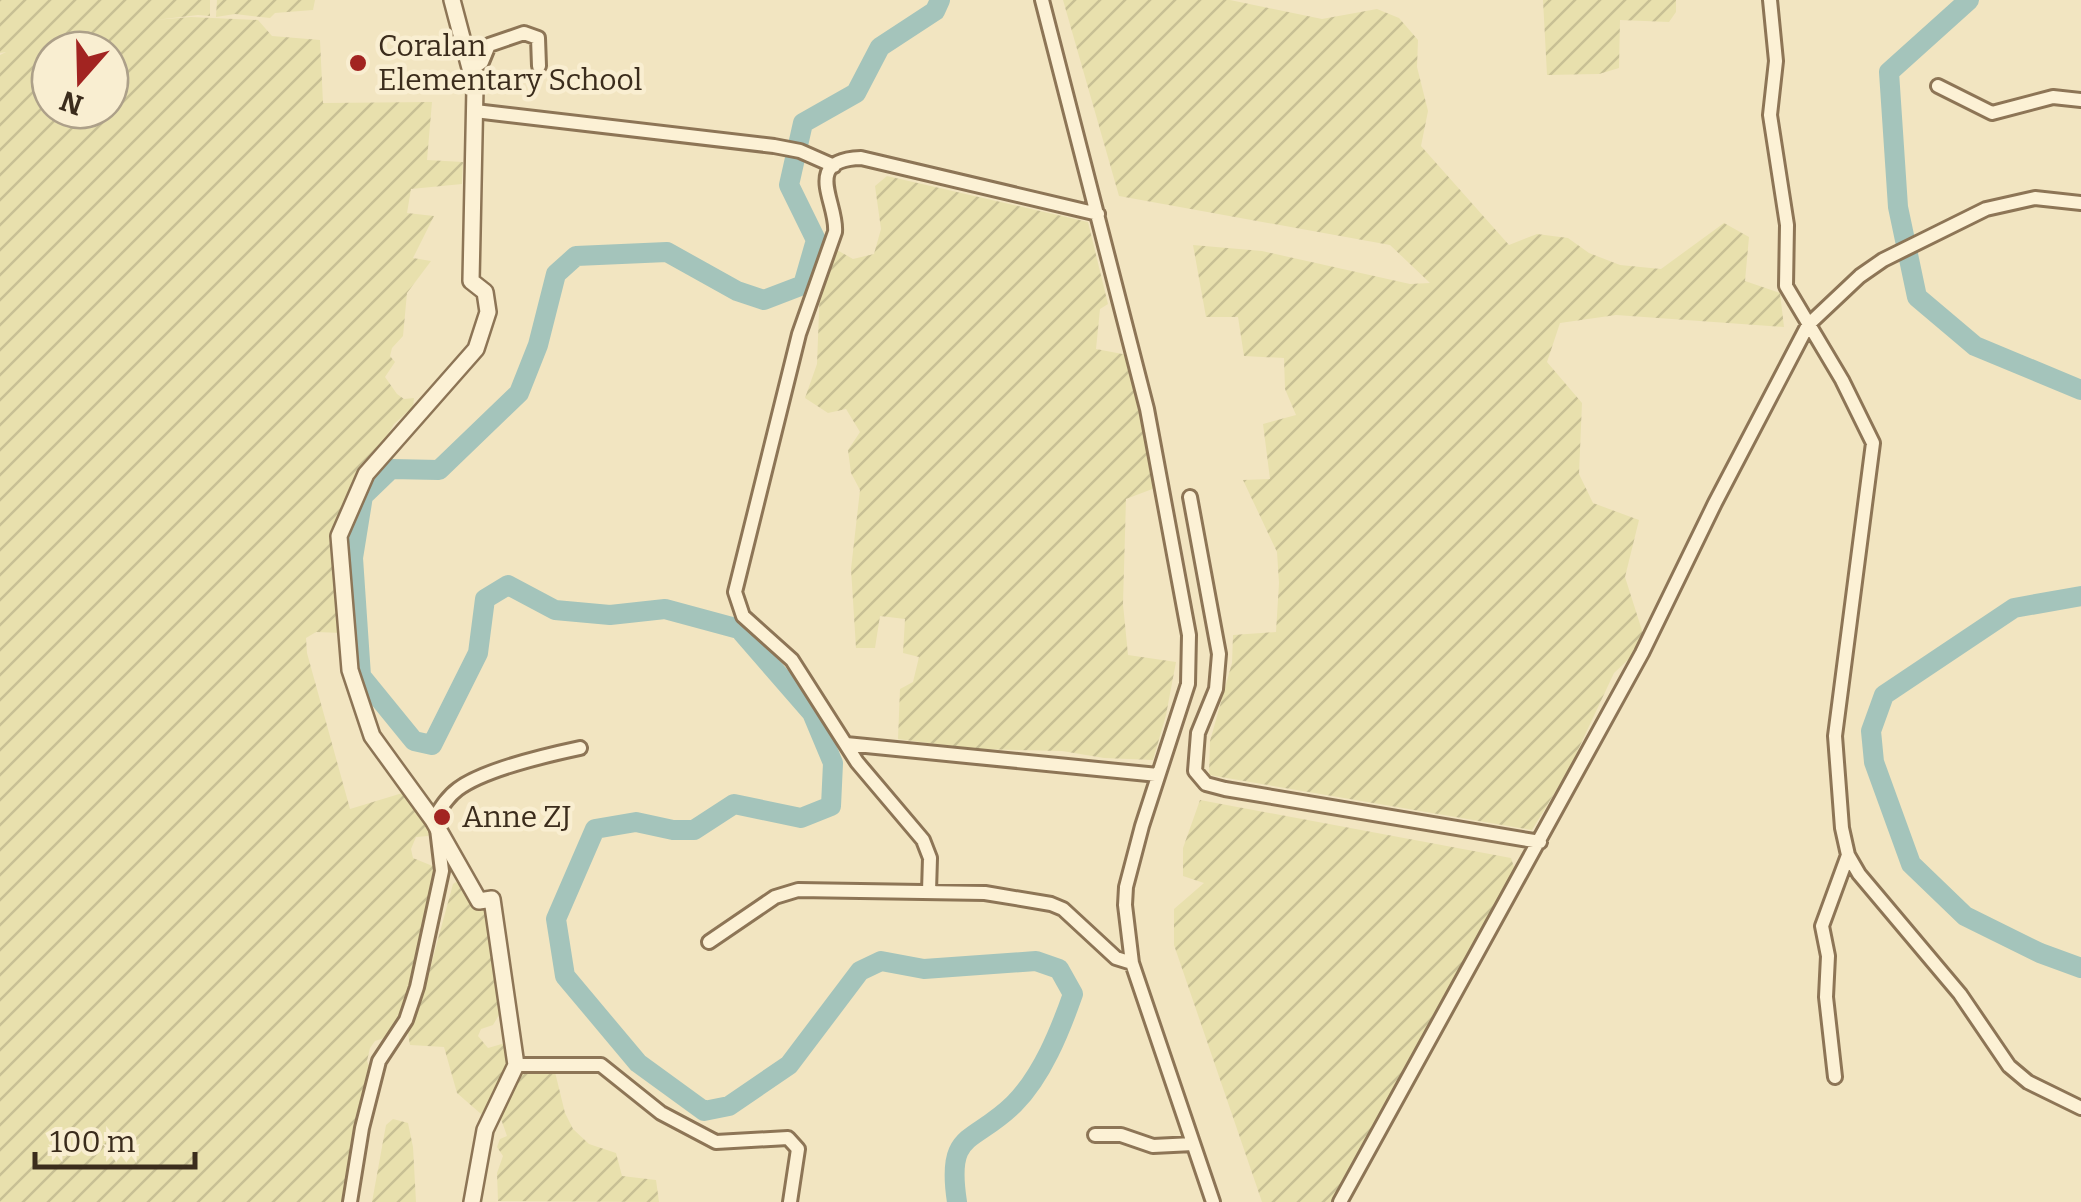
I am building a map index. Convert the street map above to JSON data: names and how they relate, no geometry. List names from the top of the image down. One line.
{"places":["Coralan Elementary School","Anne ZJ"],"scale_bar":"100 m","north":"bottom"}
